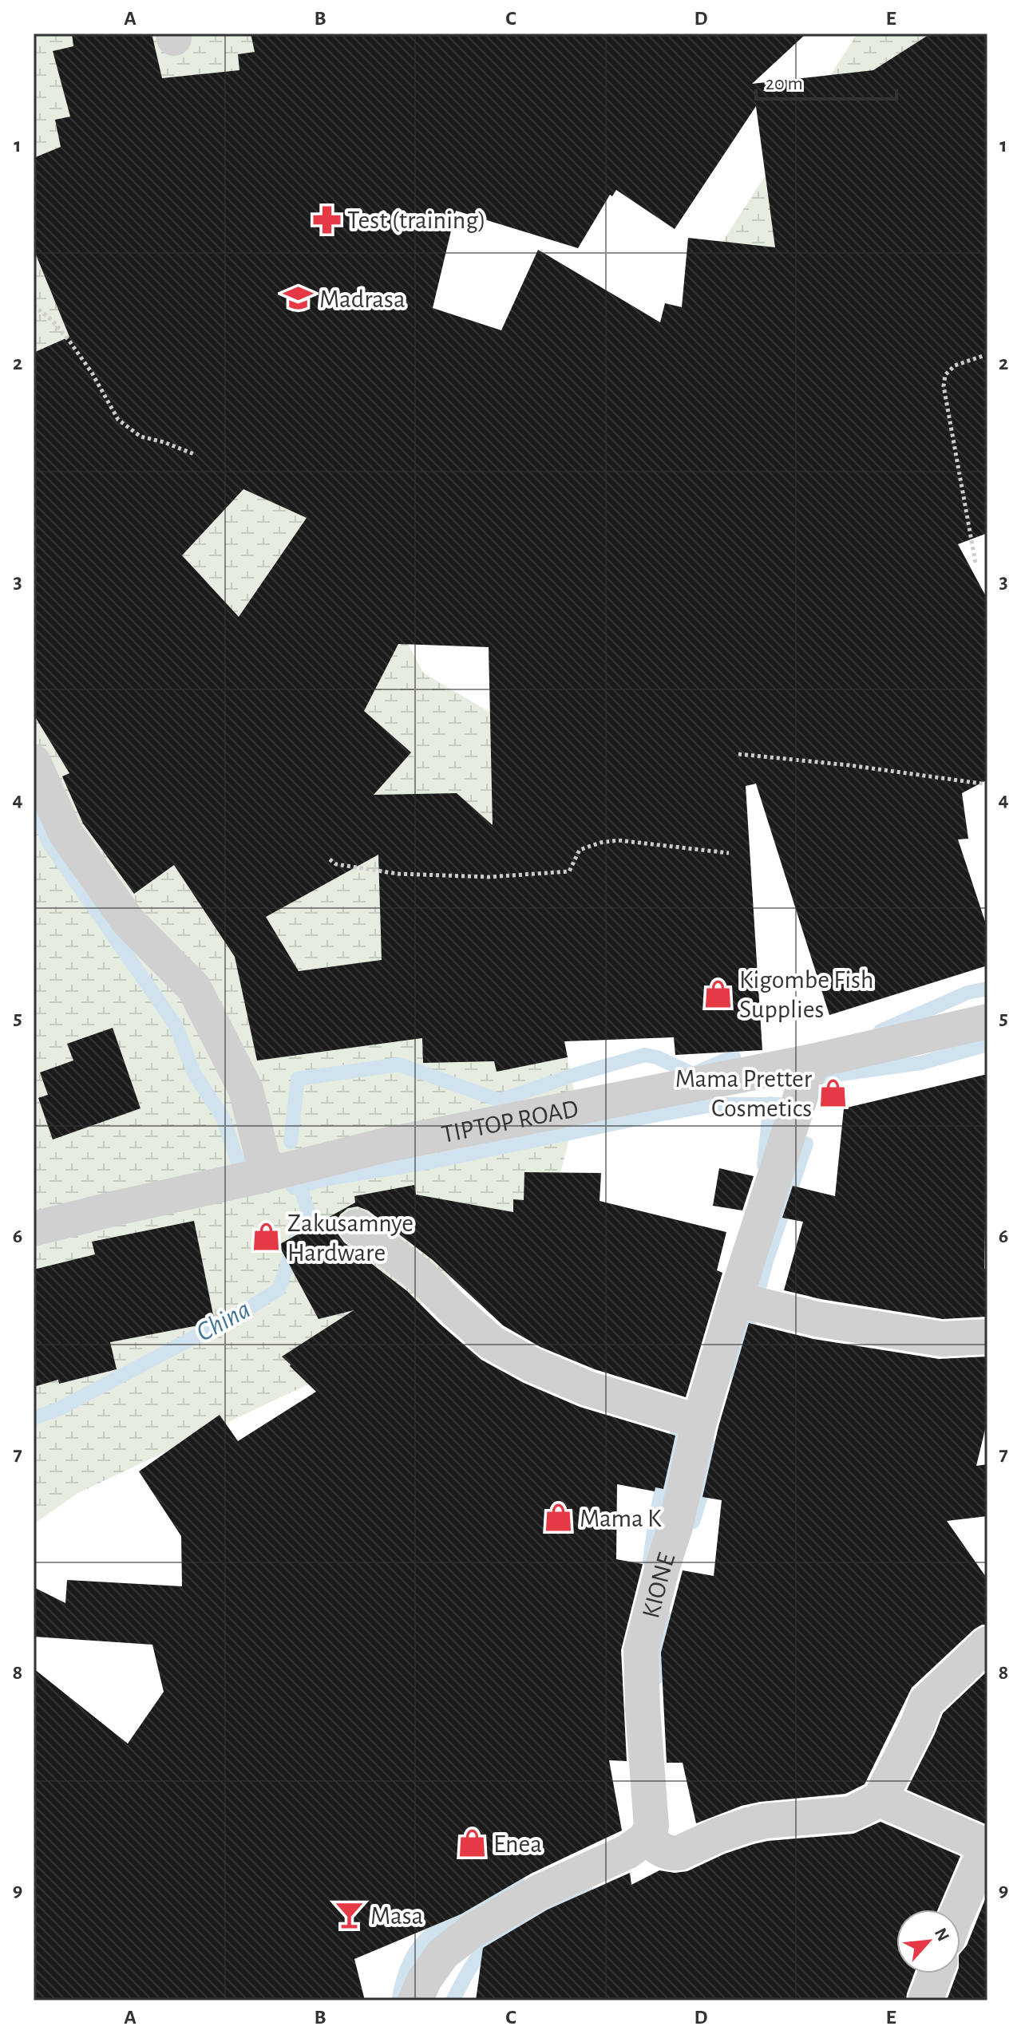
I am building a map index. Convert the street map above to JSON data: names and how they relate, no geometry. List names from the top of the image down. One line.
{"streets":{"street":["TIPTOP ROAD","KIONE"]},"crossings":[["TIPTOP ROAD","KIONE"]],"water":["China"],"places":{"pharmacy":["Test (training)"],"school or university":["Madrasa"],"shop":["Kigombe Fish Supplies","Mama Pretter Cosmetics","Zakusamnye Hardware","Mama K","Enea"],"bar":["Masa"]},"scale_bar":"20 m","north":"top right","grid":{"columns":["A","B","C","D","E"],"rows":["1","2","3","4","5","6","7","8","9"]}}
